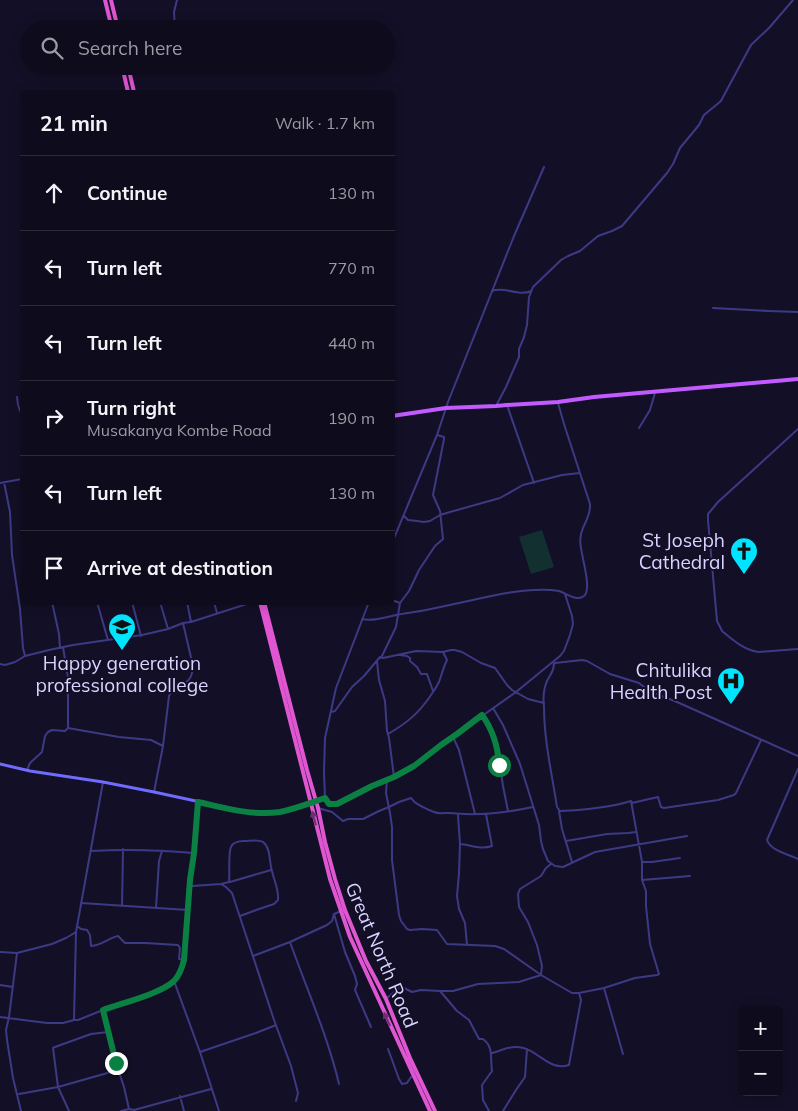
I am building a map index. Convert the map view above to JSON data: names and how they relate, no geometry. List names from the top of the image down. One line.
{"streets":{"highway":["Great North Road"]},"places":{"church":["St Joseph Cathedral"],"school or university":["Happy generation professional college"],"hospital":["Chitulika Health Post"]},"page":{"search":"Search here","heading":["21 min","Walk · 1.7 km"],"list":[["Continue","130 m"],["Turn left","770 m"],["Turn left","440 m"],["Turn right","Musakanya Kombe Road","190 m"],["Turn left","130 m"],"Arrive at destination"],"map_buttons":["+","−"]}}
